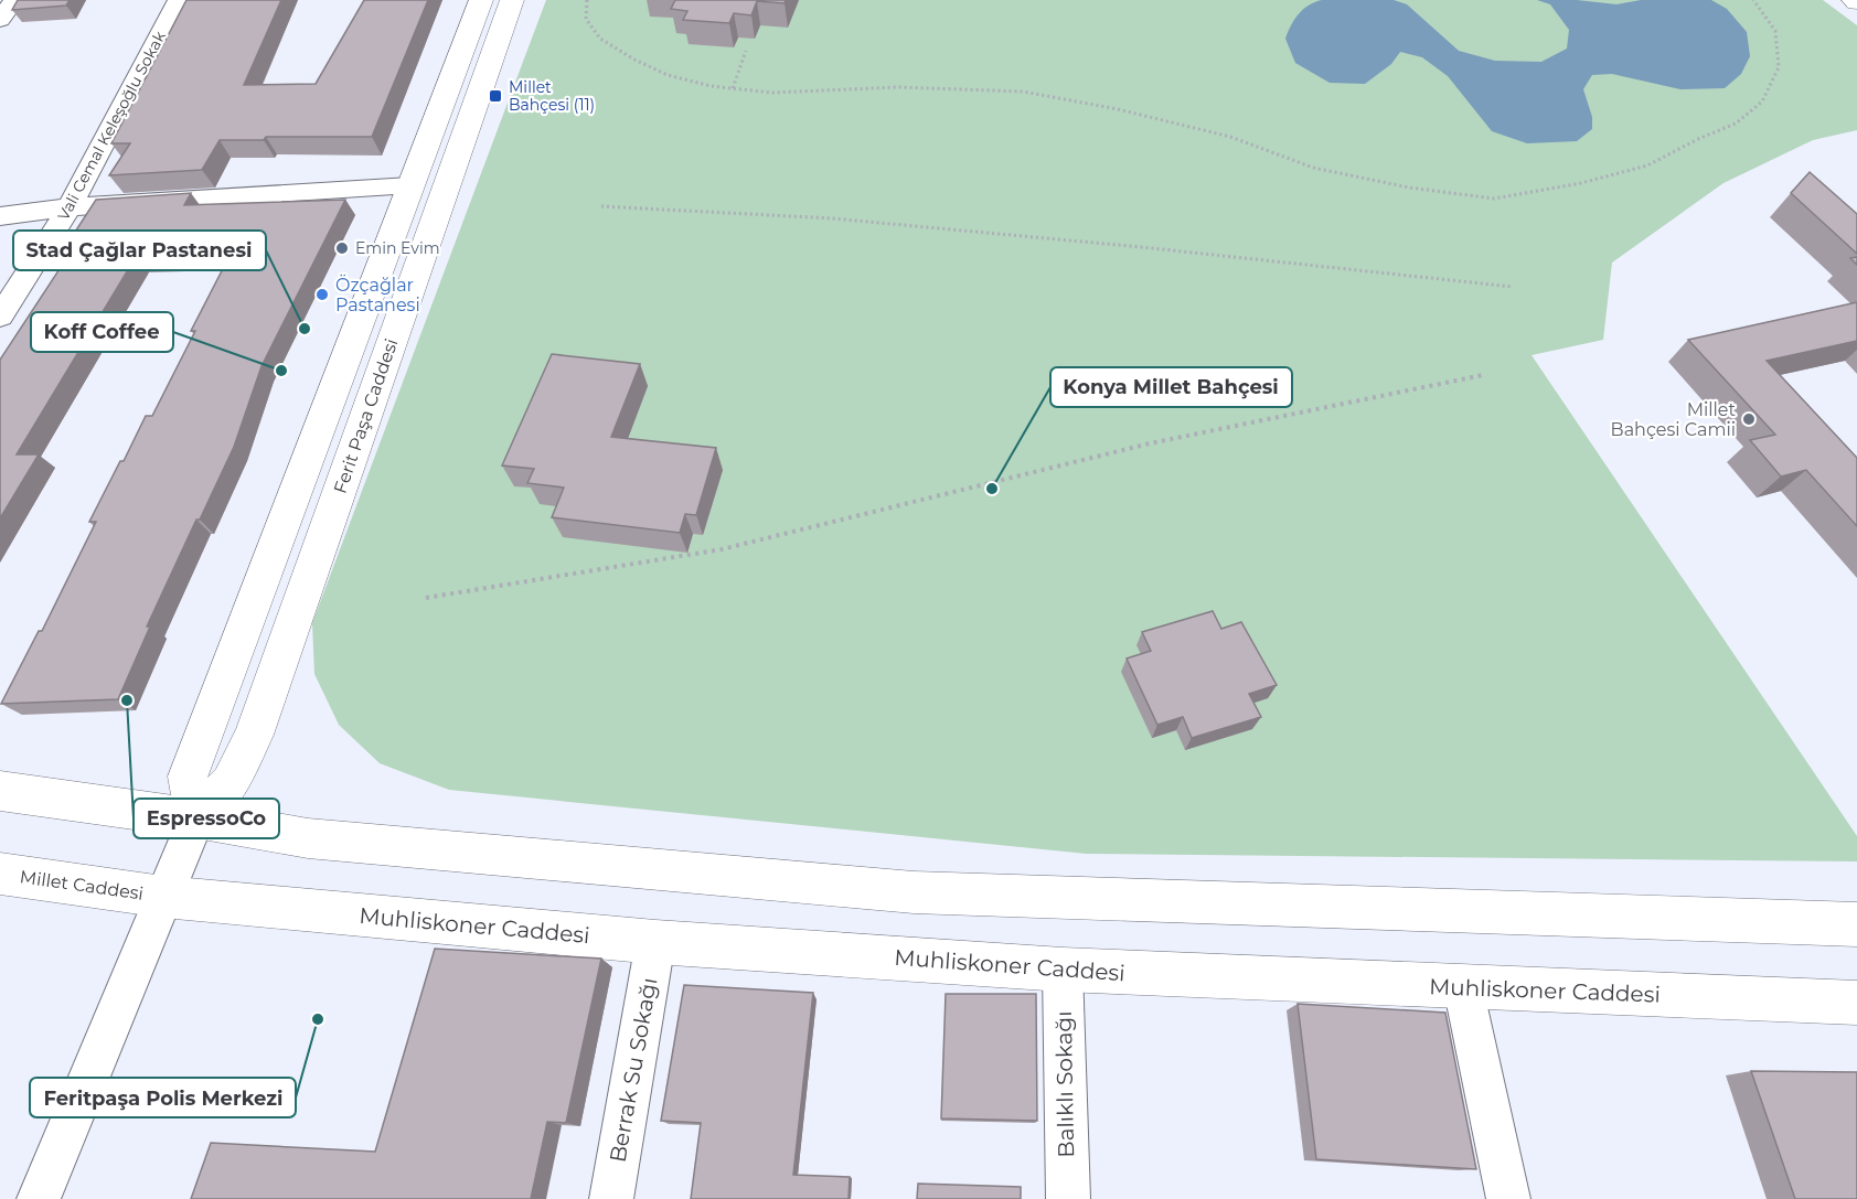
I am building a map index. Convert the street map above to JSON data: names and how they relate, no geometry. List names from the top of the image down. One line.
{"streets":{"main road":["Ferit Paşa Caddesi","Millet Caddesi","Muhliskoner Caddesi"],"street":["Vali Cemal Keleşoğlu Sokak","Berrak Su Sokağı","Balıklı Sokağı"]},"crossings":[["Ferit Paşa Caddesi","Millet Caddesi"],["Ferit Paşa Caddesi","Muhliskoner Caddesi"],["Millet Caddesi","Muhliskoner Caddesi"],["Muhliskoner Caddesi","Berrak Su Sokağı"],["Muhliskoner Caddesi","Balıklı Sokağı"]],"places":{"transit":["Millet Bahçesi (11)"],"other":["Emin Evim","Özçağlar Pastanesi","Stad Çağlar Pastanesi","Koff Coffee","Millet Bahçesi Camii","Konya Millet Bahçesi","EspressoCo","Feritpaşa Polis Merkezi"]}}
